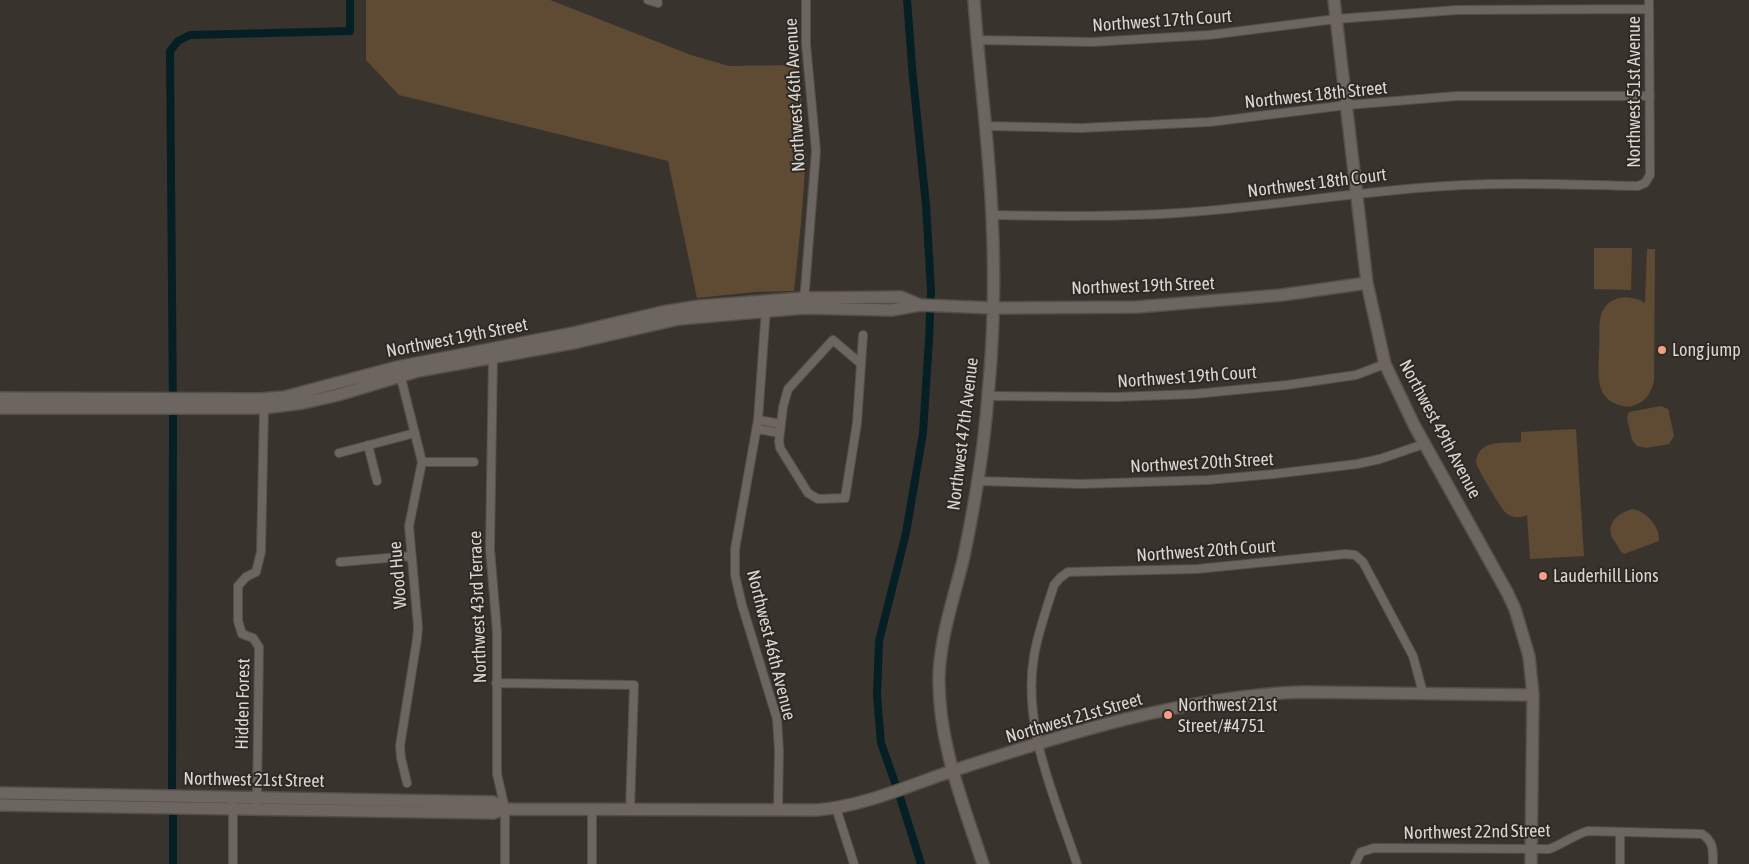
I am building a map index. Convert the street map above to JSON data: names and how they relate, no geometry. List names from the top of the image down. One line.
{"streets":{"street":["Northwest 17th Court","Northwest 51st Avenue","Northwest 46th Avenue","Northwest 18th Street","Northwest 18th Court","Northwest 19th Street","Northwest 19th Court","Northwest 49th Avenue","Northwest 47th Avenue","Northwest 20th Street","Northwest 20th Court","Wood Hue","Northwest 43rd Terrace","Hidden Forest","Northwest 21st Street","Northwest 22nd Street"]},"crossings":[["Northwest 17th Court","Northwest 51st Avenue"],["Northwest 17th Court","Northwest 49th Avenue"],["Northwest 17th Court","Northwest 47th Avenue"],["Northwest 51st Avenue","Northwest 18th Street"],["Northwest 51st Avenue","Northwest 18th Court"],["Northwest 46th Avenue","Northwest 19th Street"],["Northwest 46th Avenue","Northwest 21st Street"],["Northwest 18th Street","Northwest 49th Avenue"],["Northwest 18th Street","Northwest 47th Avenue"],["Northwest 18th Court","Northwest 49th Avenue"],["Northwest 18th Court","Northwest 47th Avenue"],["Northwest 19th Street","Northwest 49th Avenue"],["Northwest 19th Street","Northwest 47th Avenue"],["Northwest 19th Street","Wood Hue"],["Northwest 19th Street","Northwest 43rd Terrace"],["Northwest 19th Street","Hidden Forest"],["Northwest 19th Court","Northwest 49th Avenue"],["Northwest 19th Court","Northwest 47th Avenue"],["Northwest 49th Avenue","Northwest 20th Street"],["Northwest 49th Avenue","Northwest 21st Street"],["Northwest 49th Avenue","Northwest 22nd Street"],["Northwest 47th Avenue","Northwest 20th Street"],["Northwest 47th Avenue","Northwest 21st Street"],["Northwest 20th Court","Northwest 21st Street"],["Northwest 43rd Terrace","Northwest 21st Street"],["Hidden Forest","Northwest 21st Street"]],"places":["Long jump","Lauderhill Lions","Northwest 21st Street/#4751"]}
